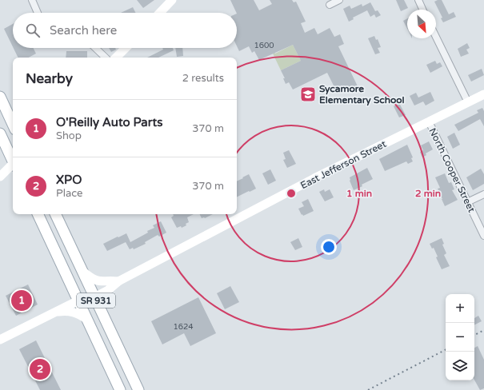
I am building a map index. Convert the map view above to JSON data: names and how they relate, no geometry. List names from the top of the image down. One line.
{"streets":{"main road":["SR 931"],"street":["East Jefferson Street","North Cooper Street"]},"crossings":[["East Jefferson Street","North Cooper Street"],["East Jefferson Street","SR 931"]],"places":{"school or university":["Sycamore Elementary School"]},"house_numbers":["1600","1624"],"north":"bottom right","page":{"search":"Search here","heading":["Nearby","2 results"],"list":[{"mark":"1","name":"O'Reilly Auto Parts","note":"Shop","value":"370 m"},{"mark":"2","name":"XPO","note":"Place","value":"370 m"}],"pins":["1","2"],"map_buttons":["+","−"]},"rings":["1 min","2 min"]}
